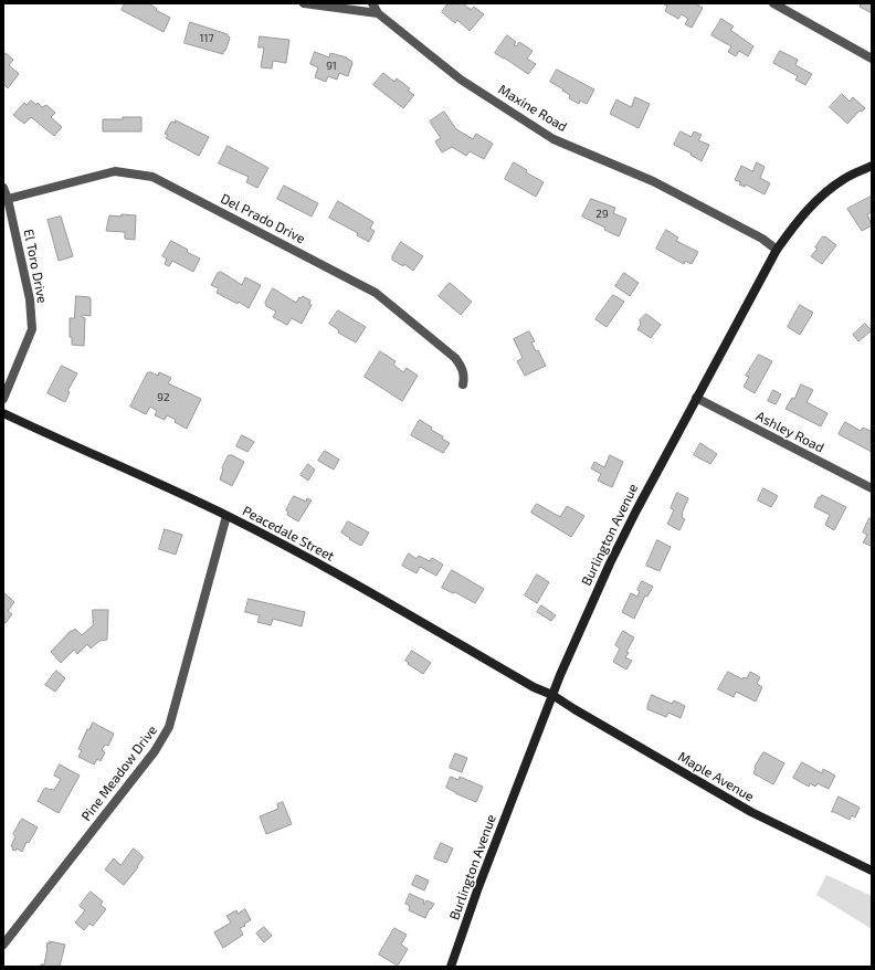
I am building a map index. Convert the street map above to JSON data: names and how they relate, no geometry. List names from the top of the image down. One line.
{"streets":{"main road":["Peacedale Street","Burlington Avenue","Maple Avenue"],"street":["Maxine Road","Del Prado Drive","El Toro Drive","Ashley Road","Pine Meadow Drive"]},"crossings":[["Maxine Road","Burlington Avenue"],["Del Prado Drive","El Toro Drive"],["Ashley Road","Burlington Avenue"],["Peacedale Street","Burlington Avenue"],["Peacedale Street","Pine Meadow Drive"],["Peacedale Street","Maple Avenue"],["Burlington Avenue","Maple Avenue"]],"house_numbers":["117","91","29","92"]}
